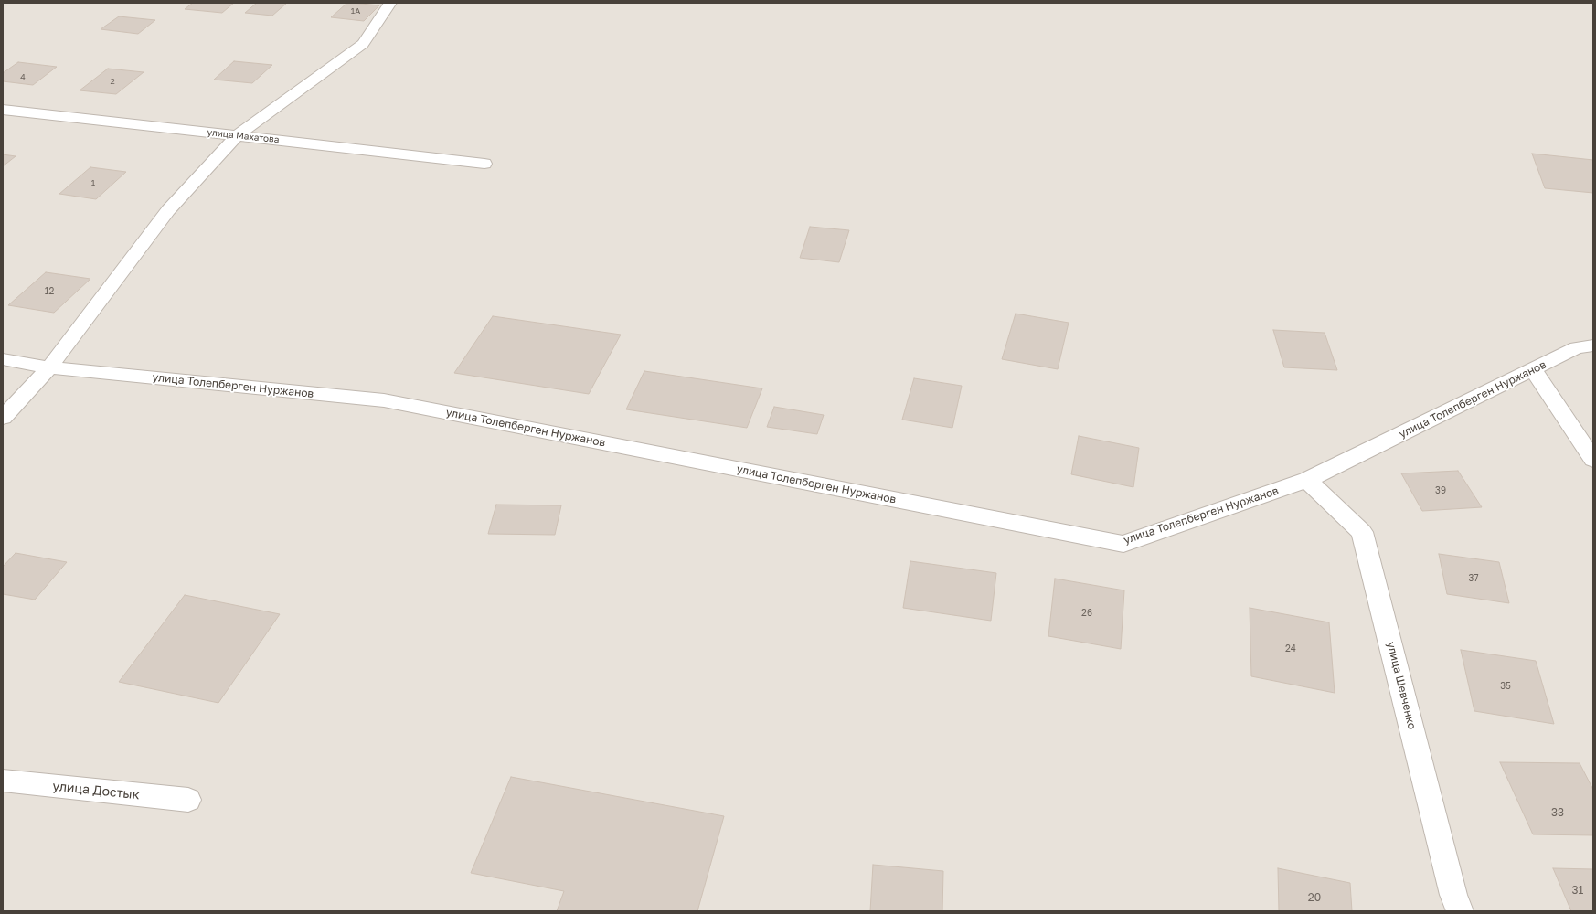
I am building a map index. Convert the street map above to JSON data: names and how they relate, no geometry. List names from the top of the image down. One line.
{"streets":{"street":["улица Махатова","улица Толепберген Нуржанов","улица Шевченко","улица Достык"]},"crossings":[["улица Толепберген Нуржанов","улица Шевченко"]],"house_numbers":["1А","4","2","1","12","39","37","26","24","35","33","31","20"]}
